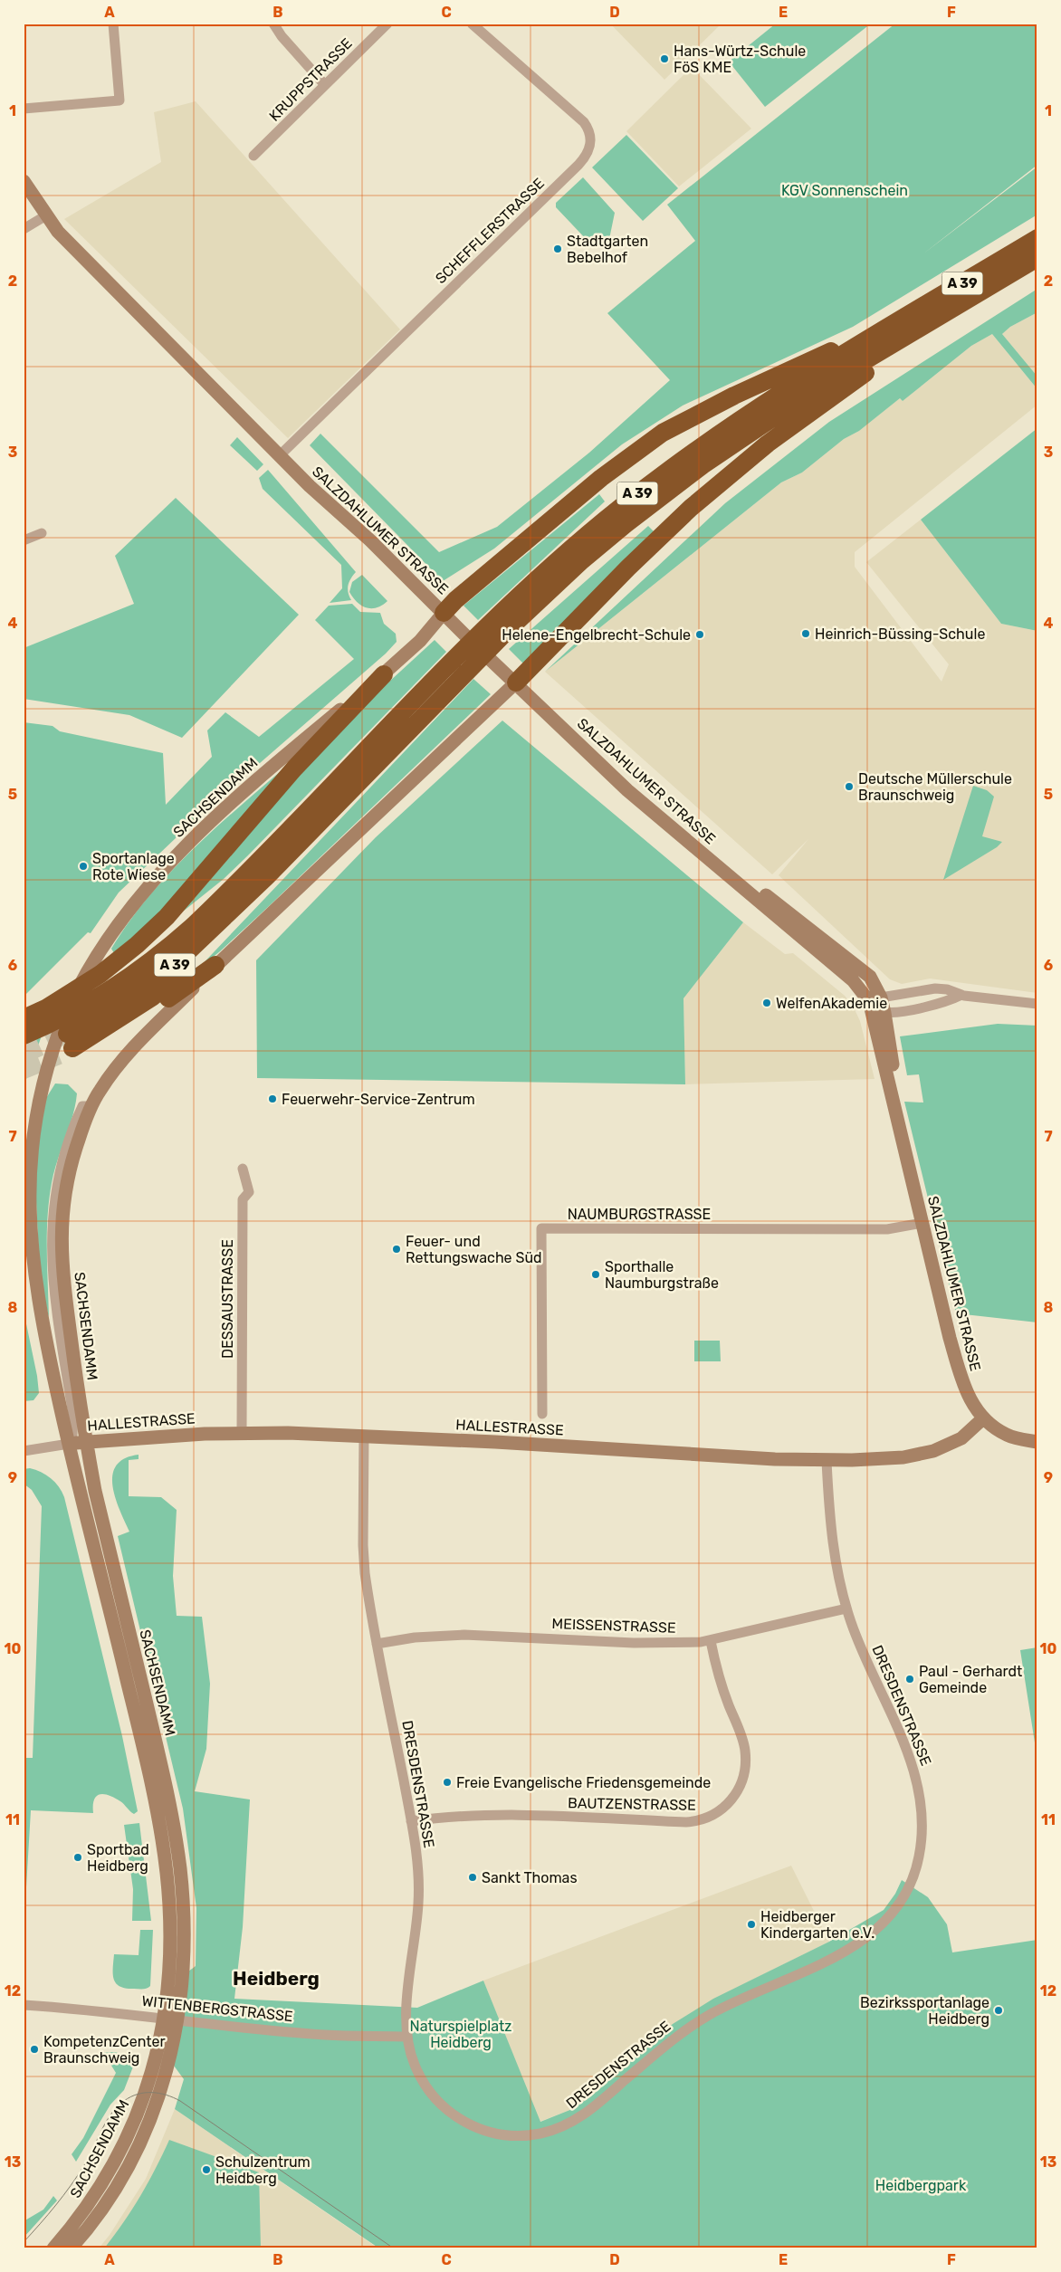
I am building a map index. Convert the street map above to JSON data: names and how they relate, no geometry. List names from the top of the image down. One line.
{"streets":{"highway":["A 39"],"street":["KRUPPSTRASSE","SCHEFFLERSTRASSE","SALZDAHLUMER STRASSE","SACHSENDAMM","NAUMBURGSTRASSE","DESSAUSTRASSE","HALLESTRASSE","MEISSENSTRASSE","DRESDENSTRASSE","BAUTZENSTRASSE","WITTENBERGSTRASSE"]},"crossings":[["SCHEFFLERSTRASSE","SALZDAHLUMER STRASSE"],["A 39","SACHSENDAMM"],["SALZDAHLUMER STRASSE","SACHSENDAMM"],["SALZDAHLUMER STRASSE","NAUMBURGSTRASSE"],["SALZDAHLUMER STRASSE","HALLESTRASSE"],["SACHSENDAMM","HALLESTRASSE"],["SACHSENDAMM","WITTENBERGSTRASSE"],["DESSAUSTRASSE","HALLESTRASSE"],["HALLESTRASSE","DRESDENSTRASSE"],["MEISSENSTRASSE","DRESDENSTRASSE"],["MEISSENSTRASSE","BAUTZENSTRASSE"],["DRESDENSTRASSE","BAUTZENSTRASSE"],["DRESDENSTRASSE","WITTENBERGSTRASSE"]],"districts":["Heidberg"],"parks":["KGV Sonnenschein","Naturspielplatz Heidberg","Heidbergpark"],"places":["Hans-Würtz-Schule FöS KME","Stadtgarten Bebelhof","Heinrich-Büssing-Schule","Helene-Engelbrecht-Schule","Deutsche Müllerschule Braunschweig","Sportanlage Rote Wiese","WelfenAkademie","Feuerwehr-Service-Zentrum","Feuer- und Rettungswache Süd","Sporthalle Naumburgstraße","Paul - Gerhardt Gemeinde","Freie Evangelische Friedensgemeinde","Sportbad Heidberg","Sankt Thomas","Heidberger Kindergarten e.V.","Bezirkssportanlage Heidberg","KompetenzCenter Braunschweig","Schulzentrum Heidberg"],"grid":{"columns":["A","B","C","D","E","F"],"rows":["1","2","3","4","5","6","7","8","9","10","11","12","13"]}}
